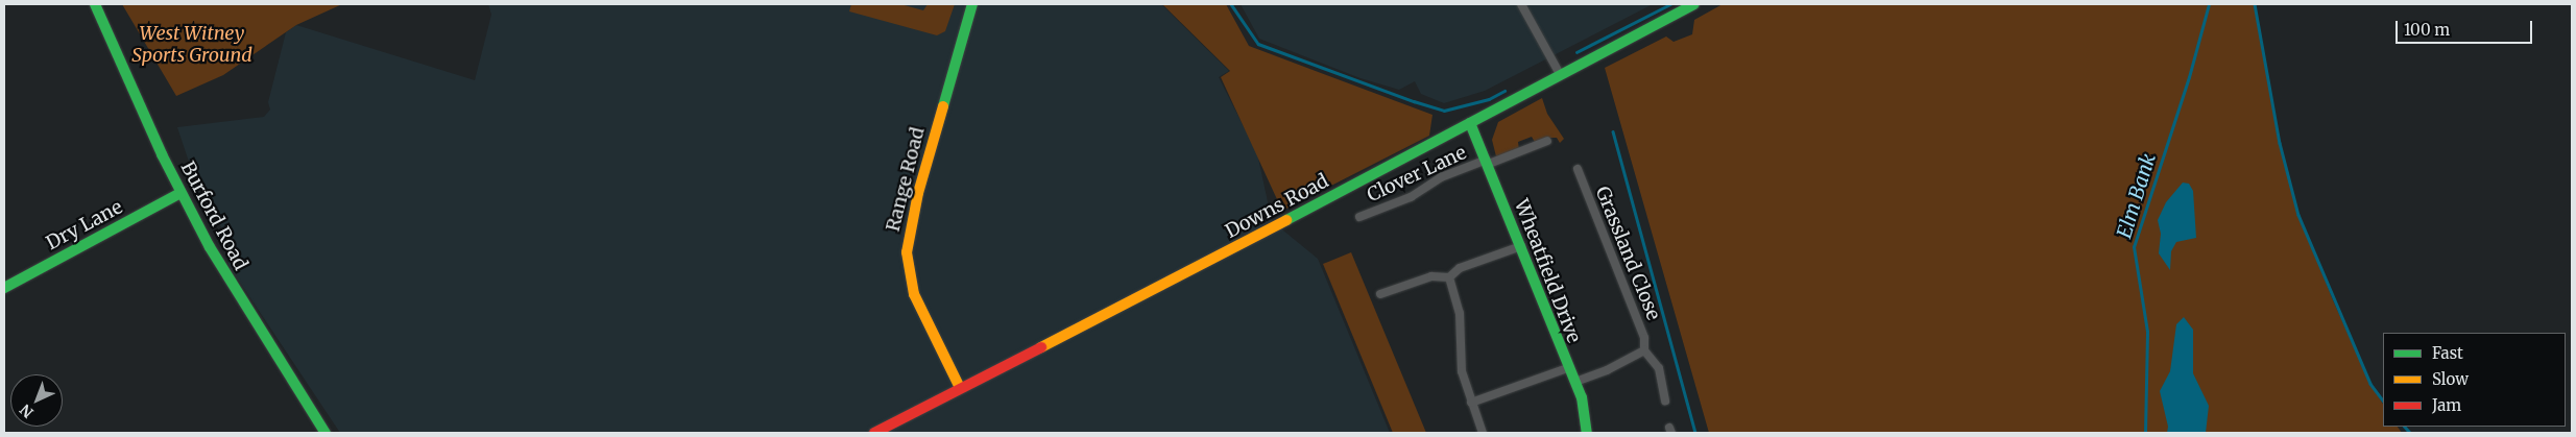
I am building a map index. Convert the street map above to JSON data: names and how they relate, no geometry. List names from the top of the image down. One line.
{"streets":{"street":["Clover Lane","Range Road","Downs Road","Burford Road","Dry Lane","Grassland Close","Wheatfield Drive"]},"crossings":[["Clover Lane","Wheatfield Drive"],["Range Road","Downs Road"],["Downs Road","Wheatfield Drive"],["Burford Road","Dry Lane"],["Grassland Close","Wheatfield Drive"]],"water":["Elm Bank"],"parks":["West Witney Sports Ground"],"legend":["Fast","Slow","Jam"],"scale_bar":"100 m","north":"bottom left"}
